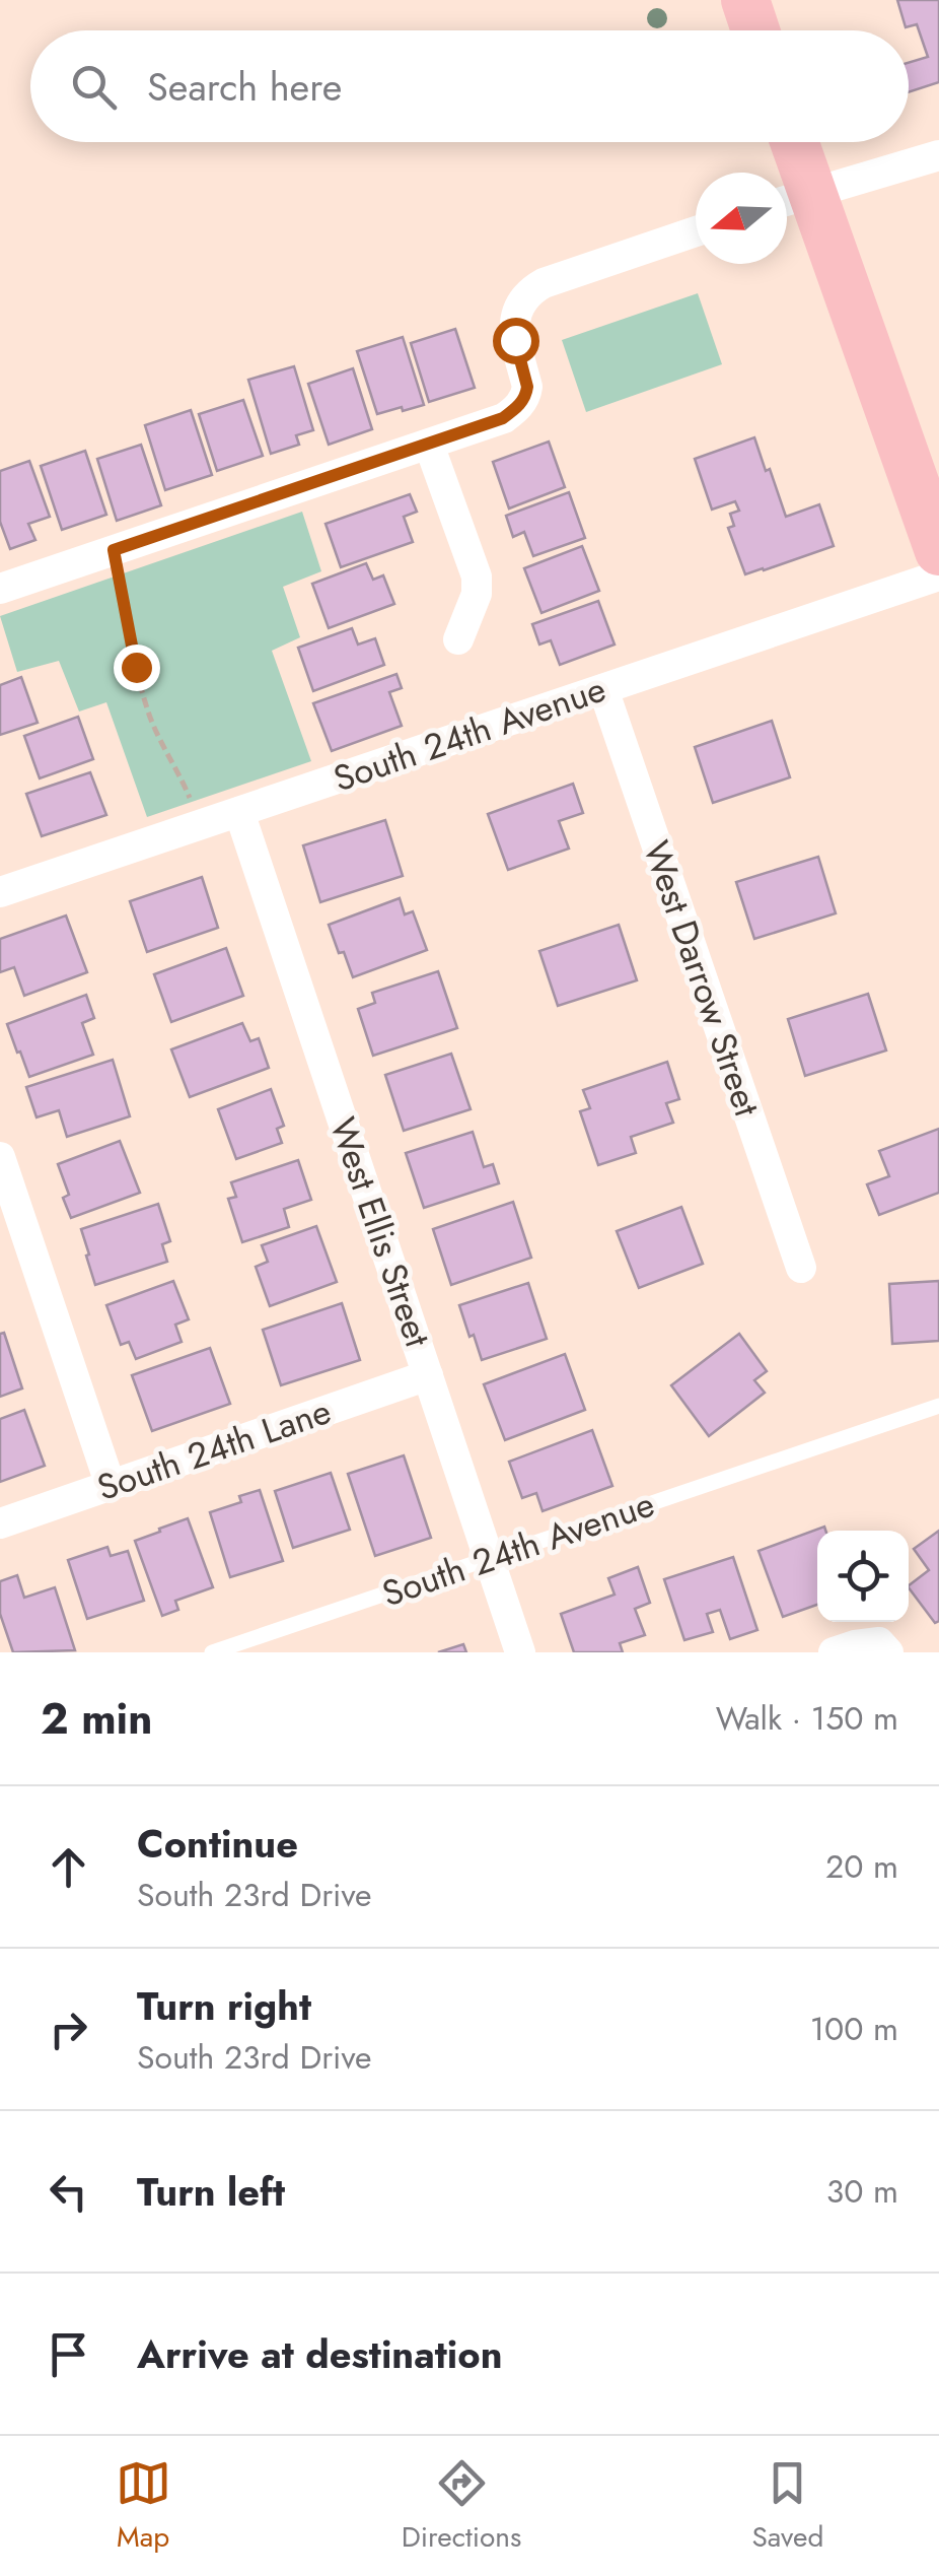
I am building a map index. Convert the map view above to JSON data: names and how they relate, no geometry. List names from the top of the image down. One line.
{"streets":{"street":["South 24th Avenue","West Darrow Street","West Ellis Street","South 24th Lane"]},"crossings":[["South 24th Avenue","West Darrow Street"],["South 24th Avenue","West Ellis Street"],["West Ellis Street","South 24th Lane"]],"north":"left","page":{"search":"Search here","heading":["2 min","Walk · 150 m"],"list":[["Continue","South 23rd Drive","20 m"],["Turn right","South 23rd Drive","100 m"],["Turn left","30 m"],"Arrive at destination"],"nav":["Map","Directions","Saved"]}}
